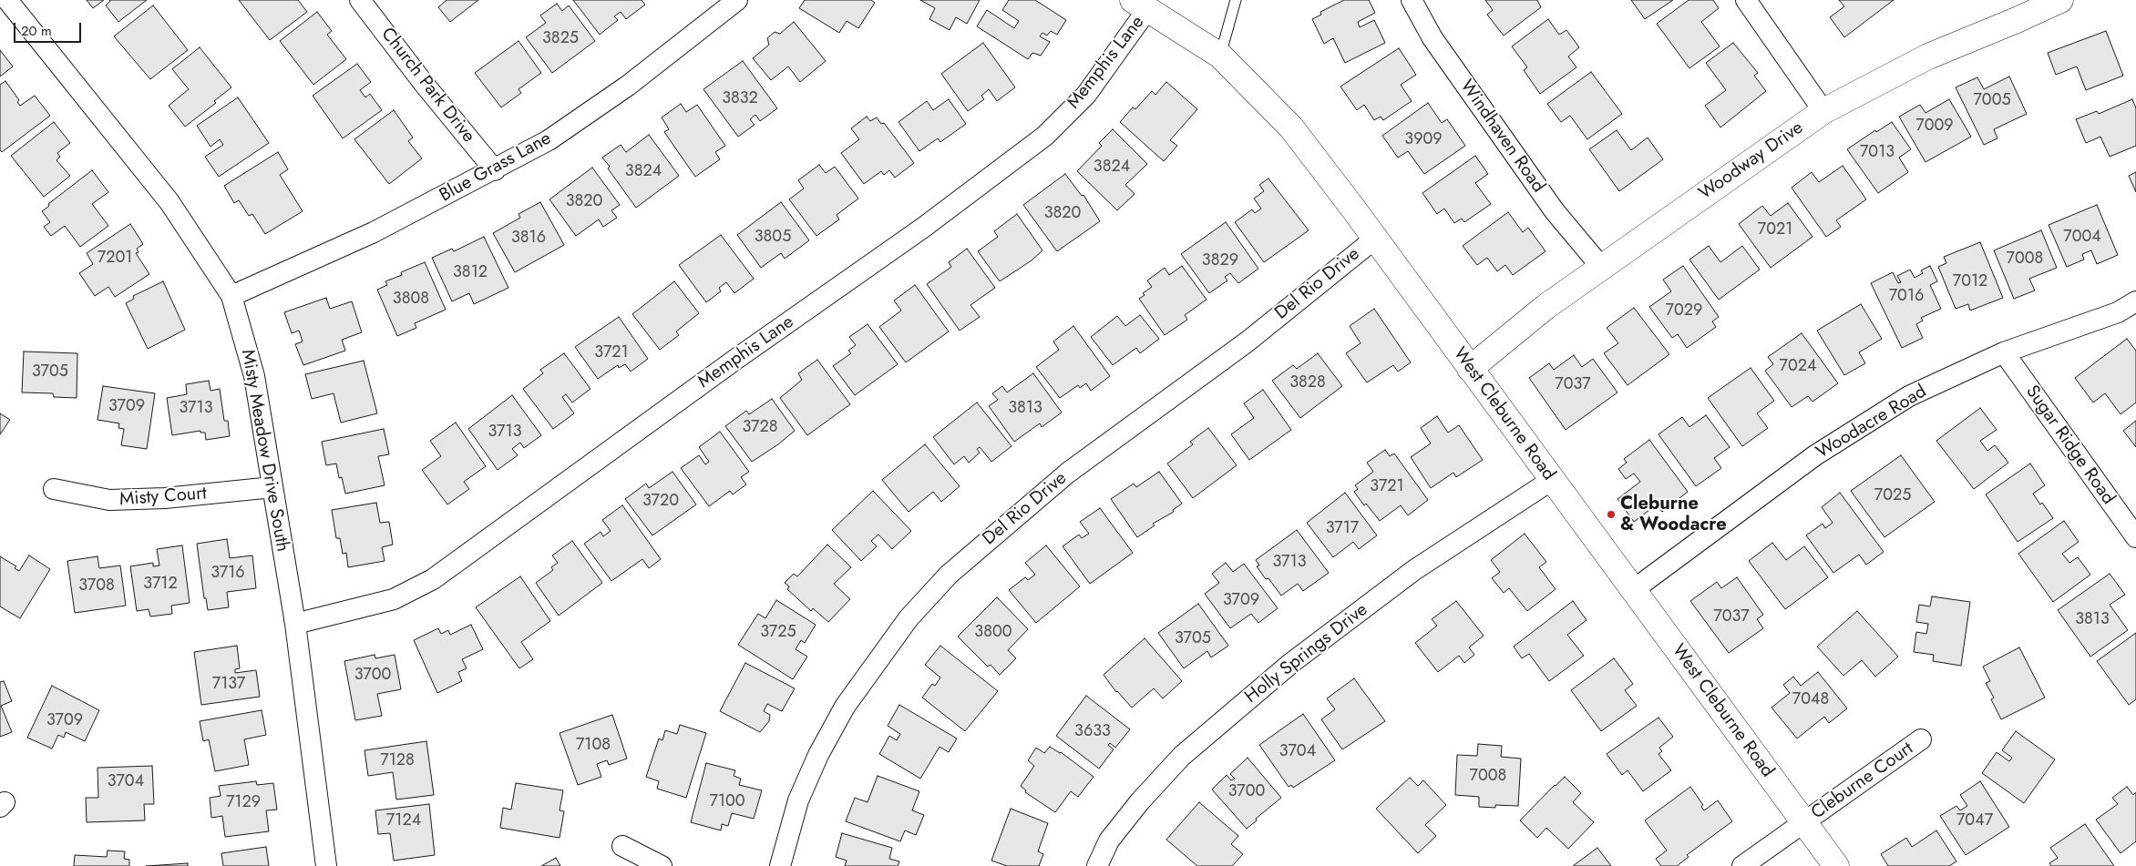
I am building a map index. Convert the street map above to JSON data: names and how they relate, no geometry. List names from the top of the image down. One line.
{"streets":{"street":["Memphis Lane","Church Park Drive","Windhaven Road","Woodway Drive","Blue Grass Lane","Del Rio Drive","West Cleburne Road","Woodacre Road","Sugar Ridge Road","Misty Meadow Drive South","Misty Court","Holly Springs Drive","Cleburne Court"]},"crossings":[["Memphis Lane","West Cleburne Road"],["Memphis Lane","Misty Meadow Drive South"],["Church Park Drive","Blue Grass Lane"],["Windhaven Road","Woodway Drive"],["Woodway Drive","West Cleburne Road"],["Blue Grass Lane","Misty Meadow Drive South"],["Del Rio Drive","West Cleburne Road"],["West Cleburne Road","Woodacre Road"],["West Cleburne Road","Holly Springs Drive"],["West Cleburne Road","Cleburne Court"],["Woodacre Road","Sugar Ridge Road"],["Misty Meadow Drive South","Misty Court"]],"places":["Cleburne & Woodacre"],"house_numbers":["3825","3832","7005","7009","3909","7013","3824","3824","3820","3820","7021","3805","7004","3816","7201","7008","3829","3812","7012","7016","3808","7029","3721","7024","3705","3828","7037","3709","3713","3813","3728","3713","3721","7025","3720","3717","3713","3716","3712","3708","3709","7037","3813","3725","3800","3705","3700","7137","7048","3709","3633","7108","3704","7128","7008","3704","3700","7100","7129","7124","7047"],"scale_bar":"20 m"}
